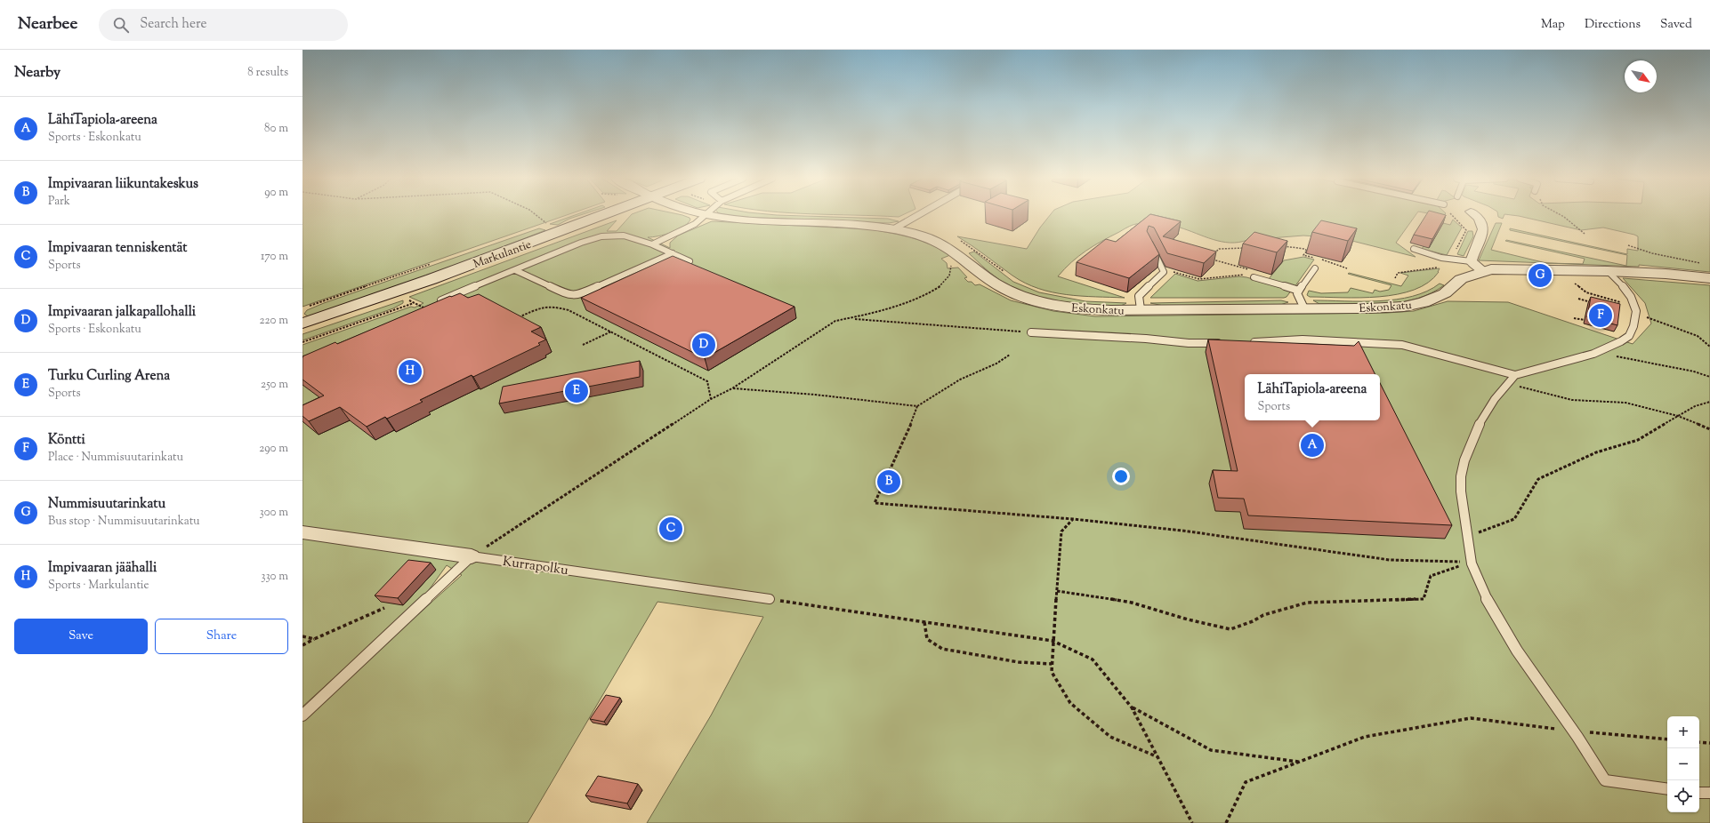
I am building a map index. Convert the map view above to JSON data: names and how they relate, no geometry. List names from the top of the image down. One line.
{"streets":{"main road":["Markulantie"],"street":["Eskonkatu","Kurrapolku"]},"north":"bottom right","page":{"header":"Nearbee","search":"Search here","nav":["Map","Directions","Saved"],"heading":["Nearby","8 results"],"list":[{"mark":"A","name":"LähiTapiola-areena","note":"Sports · Eskonkatu","value":"80 m"},{"mark":"B","name":"Impivaaran liikuntakeskus","note":"Park","value":"90 m"},{"mark":"C","name":"Impivaaran tenniskentät","note":"Sports","value":"170 m"},{"mark":"D","name":"Impivaaran jalkapallohalli","note":"Sports · Eskonkatu","value":"220 m"},{"mark":"E","name":"Turku Curling Arena","note":"Sports","value":"250 m"},{"mark":"F","name":"Köntti","note":"Place · Nummisuutarinkatu","value":"290 m"},{"mark":"G","name":"Nummisuutarinkatu","note":"Bus stop · Nummisuutarinkatu","value":"300 m"},{"mark":"H","name":"Impivaaran jäähalli","note":"Sports · Markulantie","value":"330 m"}],"pins":["G","F","D","H","E","A","B","C"],"popup":["LähiTapiola-areena","Sports"],"buttons":["Save","Share"],"map_buttons":["+","−"]}}
